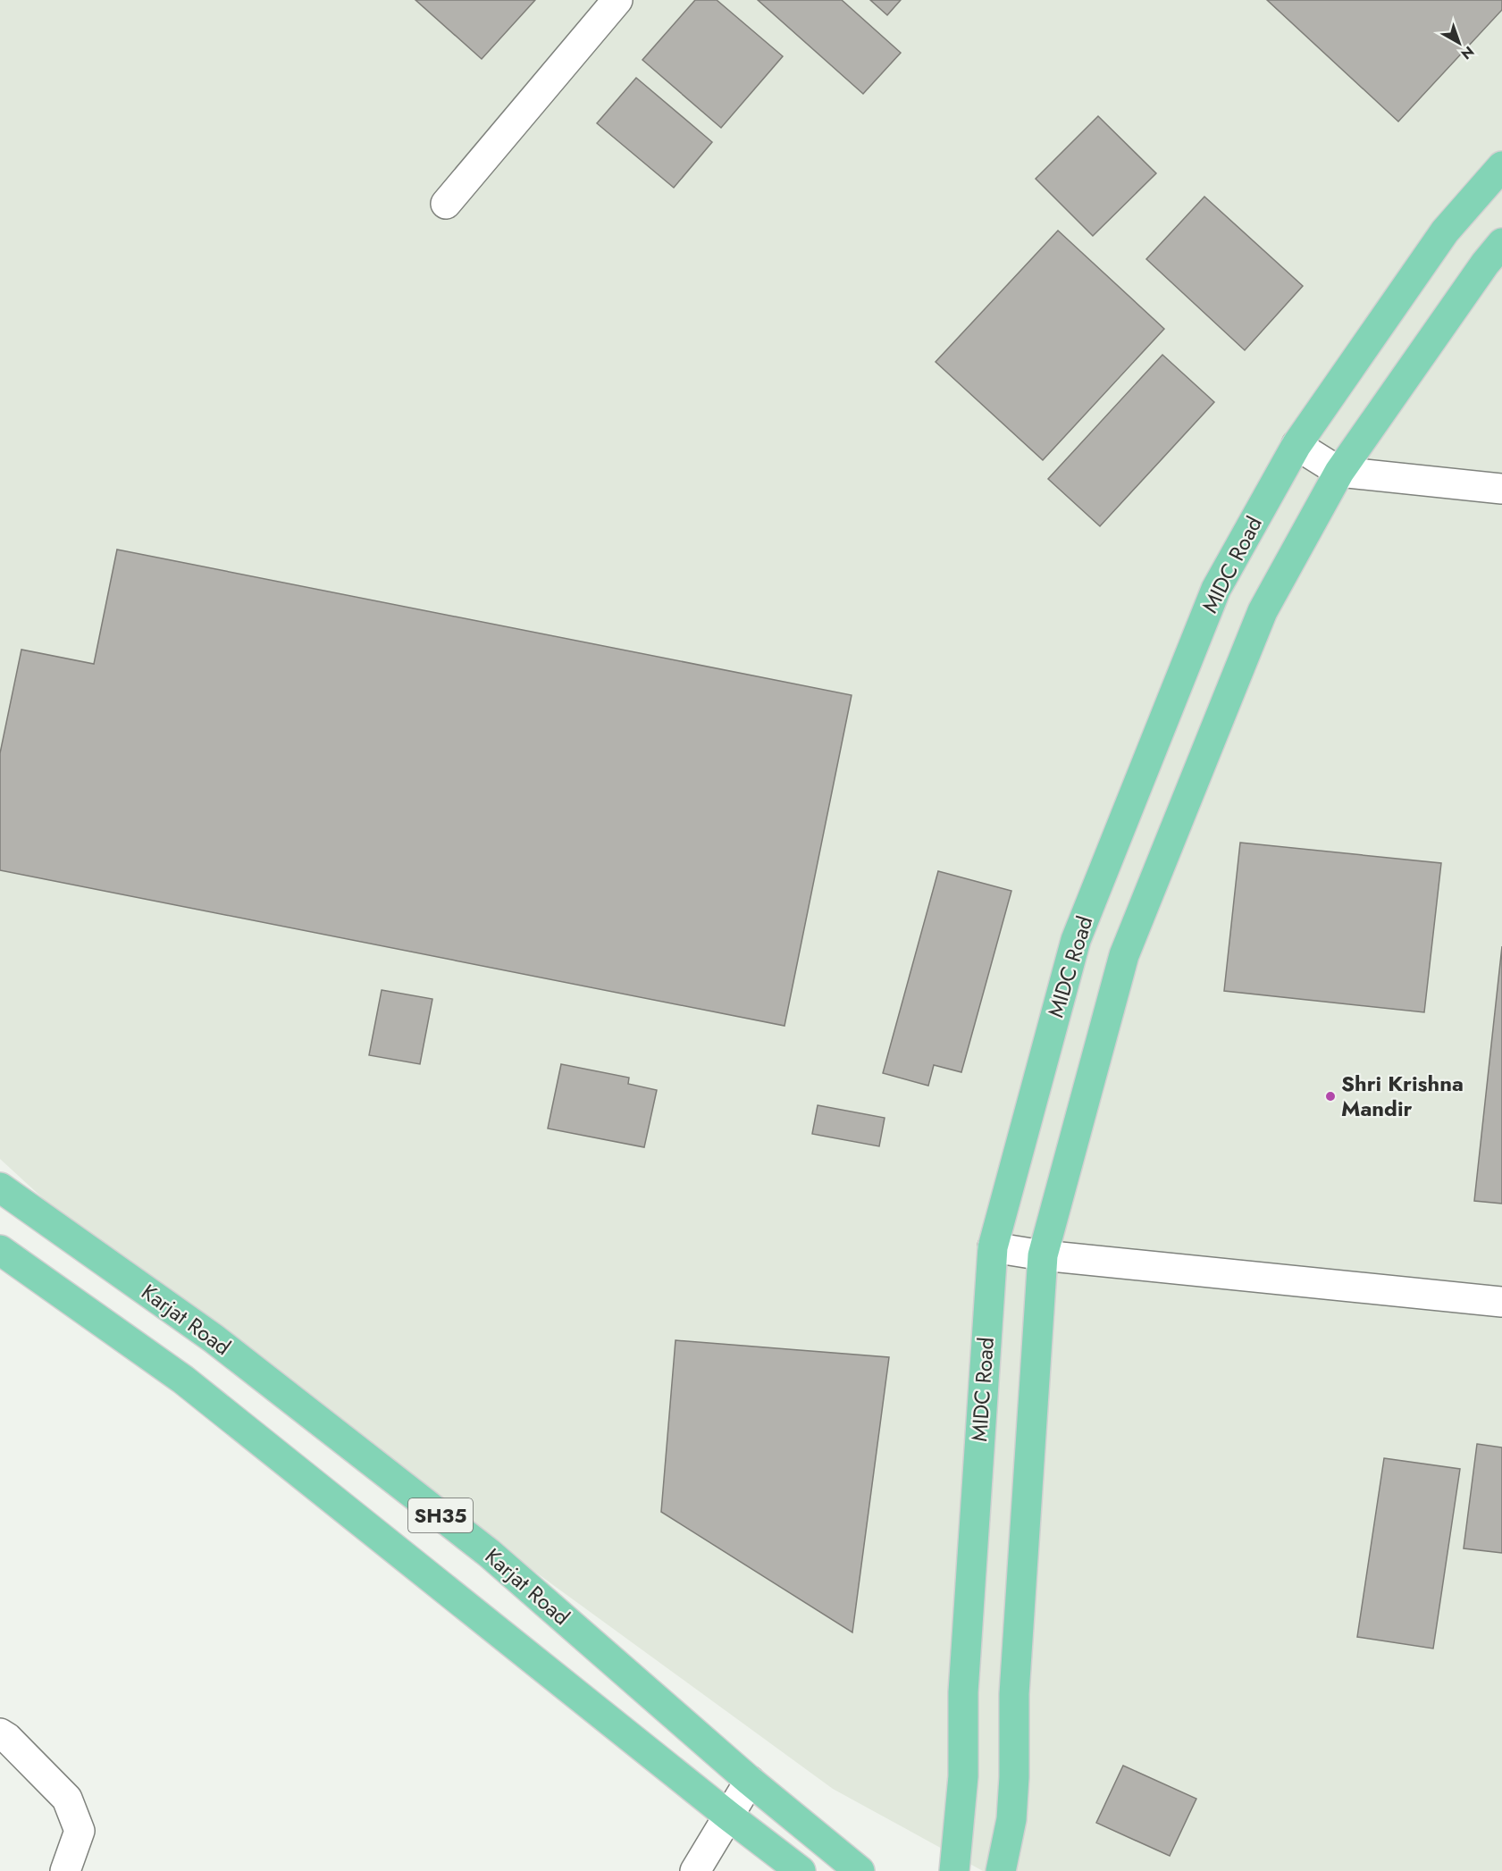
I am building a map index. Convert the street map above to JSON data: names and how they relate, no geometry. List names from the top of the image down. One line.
{"streets":{"main road":["MIDC Road","Karjat Road","SH35"]},"places":["Shri Krishna Mandir"],"north":"bottom right"}
